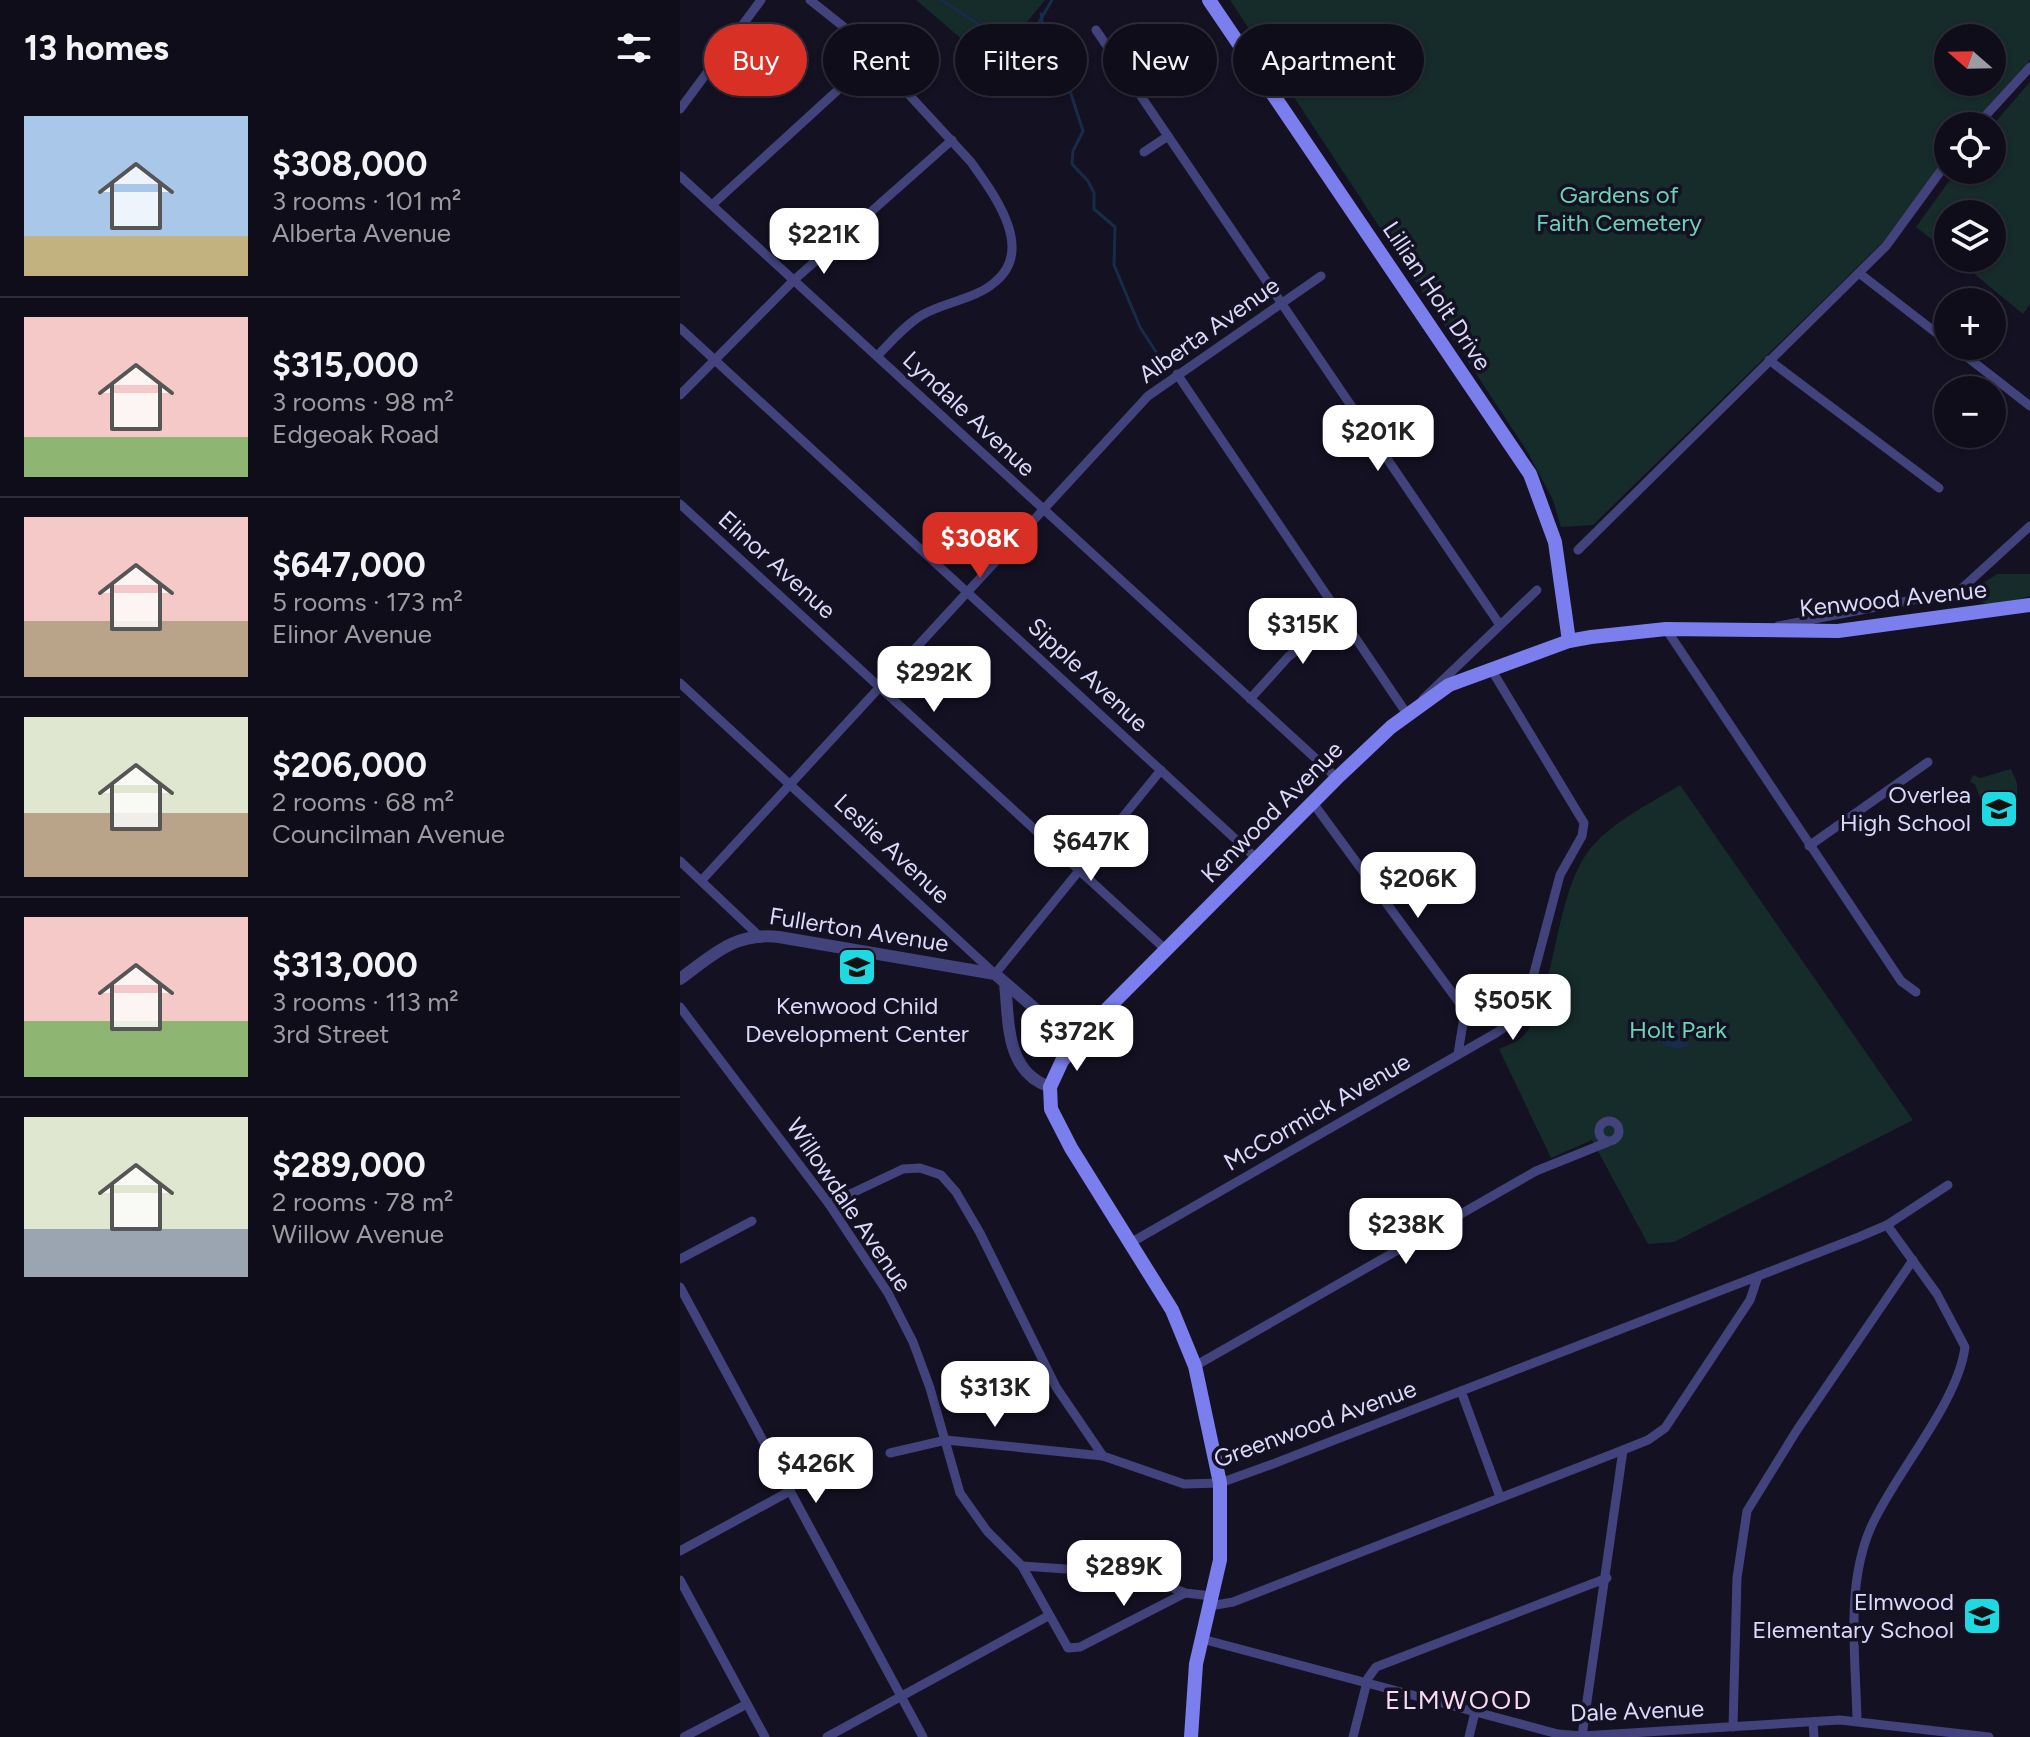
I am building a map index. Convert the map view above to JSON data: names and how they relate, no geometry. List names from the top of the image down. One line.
{"streets":{"main road":["Lillian Holt Drive","Kenwood Avenue"],"street":["Alberta Avenue","Lyndale Avenue","Elinor Avenue","Sipple Avenue","Leslie Avenue","Fullerton Avenue","McCormick Avenue","Willowdale Avenue","Greenwood Avenue","Dale Avenue"]},"crossings":[["Lillian Holt Drive","Kenwood Avenue"],["Alberta Avenue","Lyndale Avenue"],["Alberta Avenue","Elinor Avenue"],["Alberta Avenue","Sipple Avenue"],["Alberta Avenue","Leslie Avenue"],["Lyndale Avenue","Kenwood Avenue"],["Elinor Avenue","Kenwood Avenue"],["Kenwood Avenue","Sipple Avenue"],["Kenwood Avenue","Leslie Avenue"],["Kenwood Avenue","McCormick Avenue"],["Leslie Avenue","Fullerton Avenue"],["Willowdale Avenue","Greenwood Avenue"]],"districts":["ELMWOOD"],"parks":["Gardens of Faith Cemetery","Holt Park"],"places":{"school or university":["Overlea High School","Kenwood Child Development Center","Elmwood Elementary School"]},"north":"left","page":{"heading":"13 homes","map_buttons":["+","−"],"chip":["Buy","Rent","Filters","New","Apartment"],"list":[{"name":"$308,000","note":"3 rooms · 101 m² · Alberta Avenue"},{"name":"$315,000","note":"3 rooms · 98 m² · Edgeoak Road"},{"name":"$647,000","note":"5 rooms · 173 m² · Elinor Avenue"},{"name":"$206,000","note":"2 rooms · 68 m² · Councilman Avenue"},{"name":"$313,000","note":"3 rooms · 113 m² · 3rd Street"},{"name":"$289,000","note":"2 rooms · 78 m² · Willow Avenue"}],"price":["$221K","$201K","$308K","$315K","$292K","$647K","$206K","$505K","$372K","$238K","$313K","$426K","$289K"]}}
